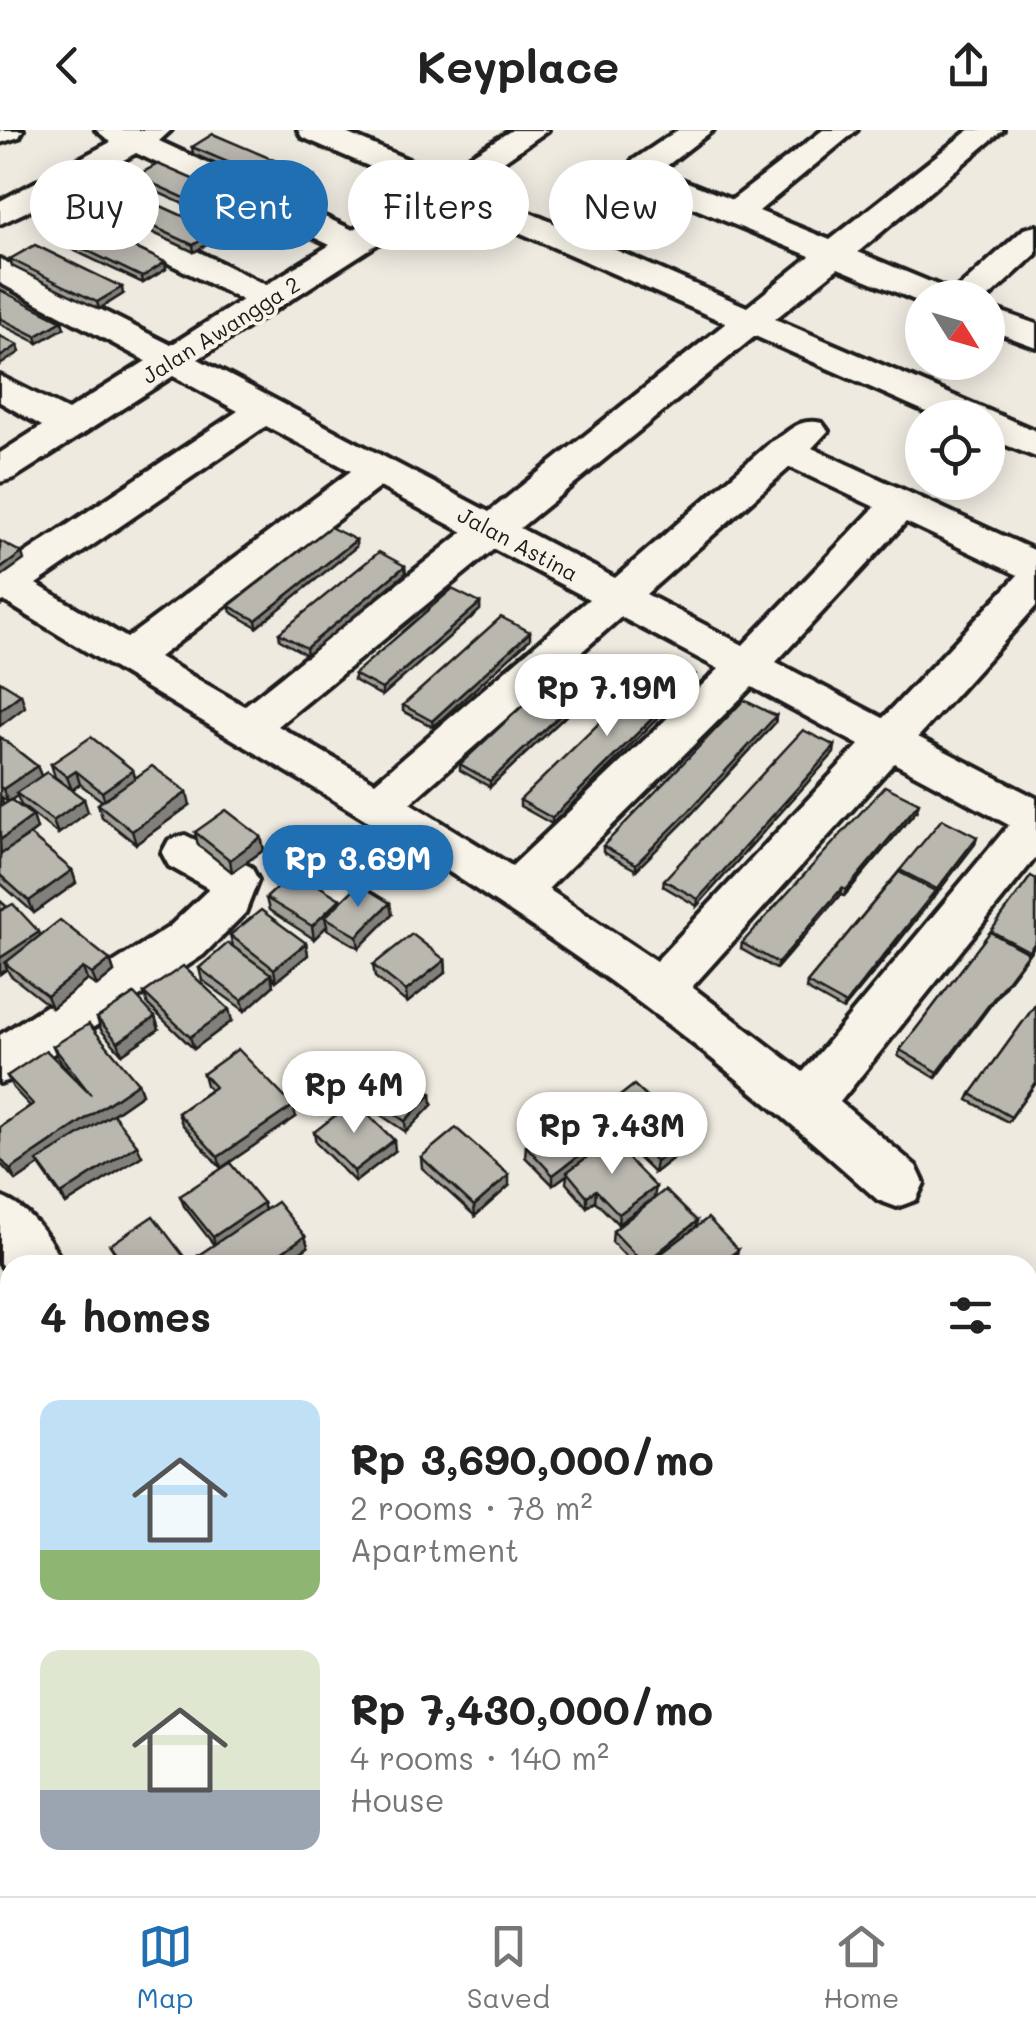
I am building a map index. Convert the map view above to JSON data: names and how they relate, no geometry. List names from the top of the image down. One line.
{"streets":{"street":["Jalan Awangga 2","Jalan Astina"]},"crossings":[["Jalan Awangga 2","Jalan Astina"]],"north":"bottom right","page":{"header":"Keyplace","chip":["Buy","Rent","Filters","New"],"price":["Rp 7.19M","Rp 3.69M","Rp 4M","Rp 7.43M"],"heading":"4 homes","list":[{"name":"Rp 3,690,000/mo","note":"2 rooms · 78 m² · Apartment"},{"name":"Rp 7,430,000/mo","note":"4 rooms · 140 m² · House"}],"tabs":["Map","Saved","Home"]}}
